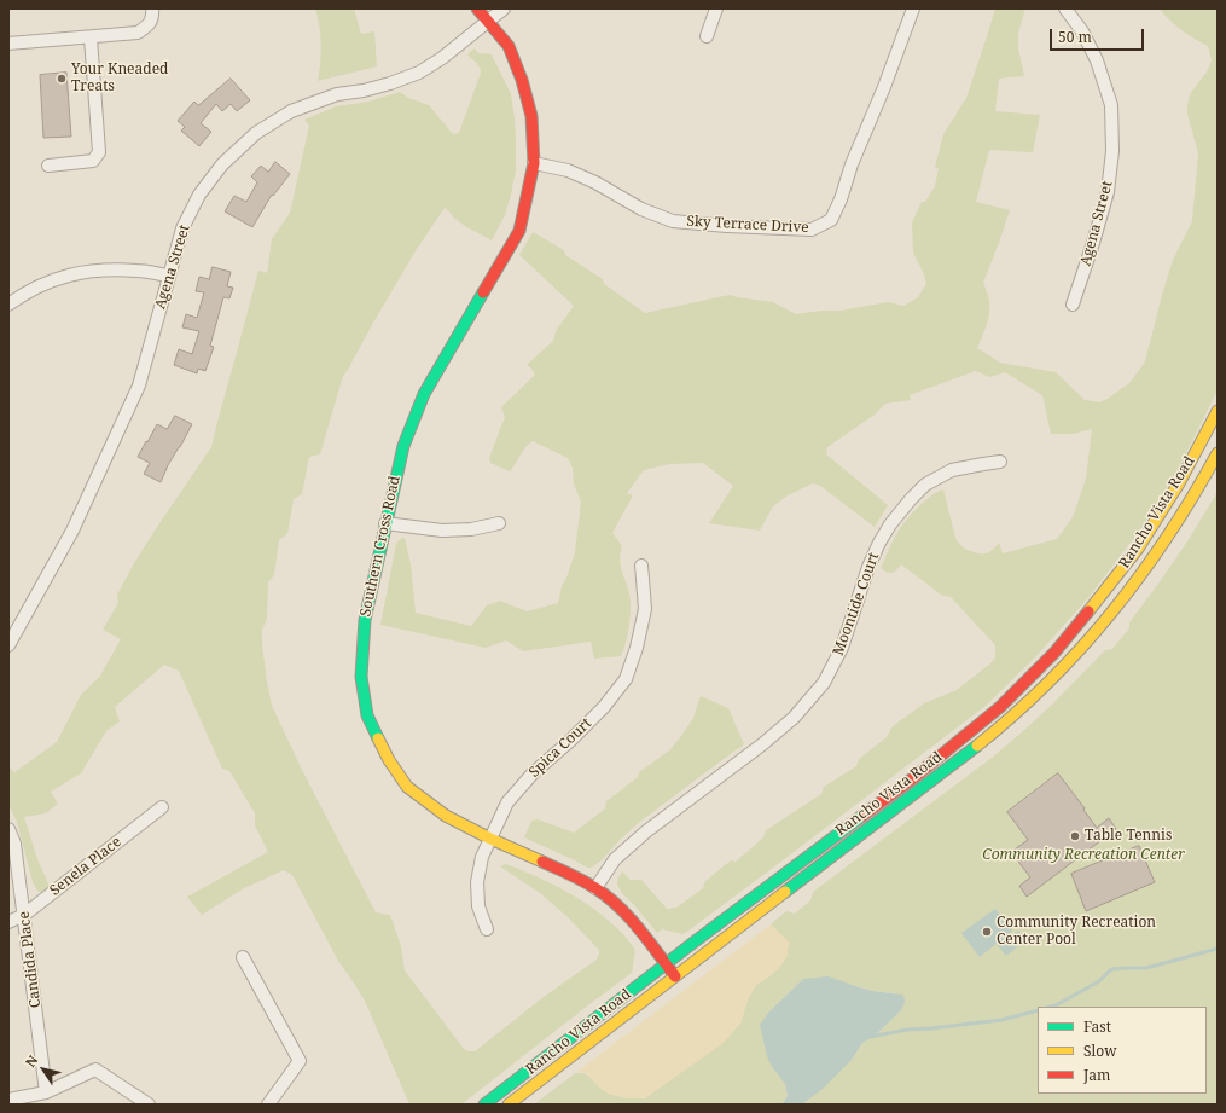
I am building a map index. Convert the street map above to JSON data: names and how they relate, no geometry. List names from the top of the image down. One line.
{"streets":{"main road":["Rancho Vista Road","Southern Cross Road"],"street":["Agena Street","Sky Terrace Drive","Moontide Court","Spica Court","Senela Place","Candida Place"]},"crossings":[["Agena Street","Southern Cross Road"],["Sky Terrace Drive","Southern Cross Road"],["Rancho Vista Road","Southern Cross Road"],["Southern Cross Road","Moontide Court"],["Southern Cross Road","Spica Court"],["Senela Place","Candida Place"]],"parks":["Community Recreation Center"],"places":["Your Kneaded Treats","Table Tennis","Community Recreation Center Pool"],"legend":["Fast","Slow","Jam"],"scale_bar":"50 m","north":"top left"}
